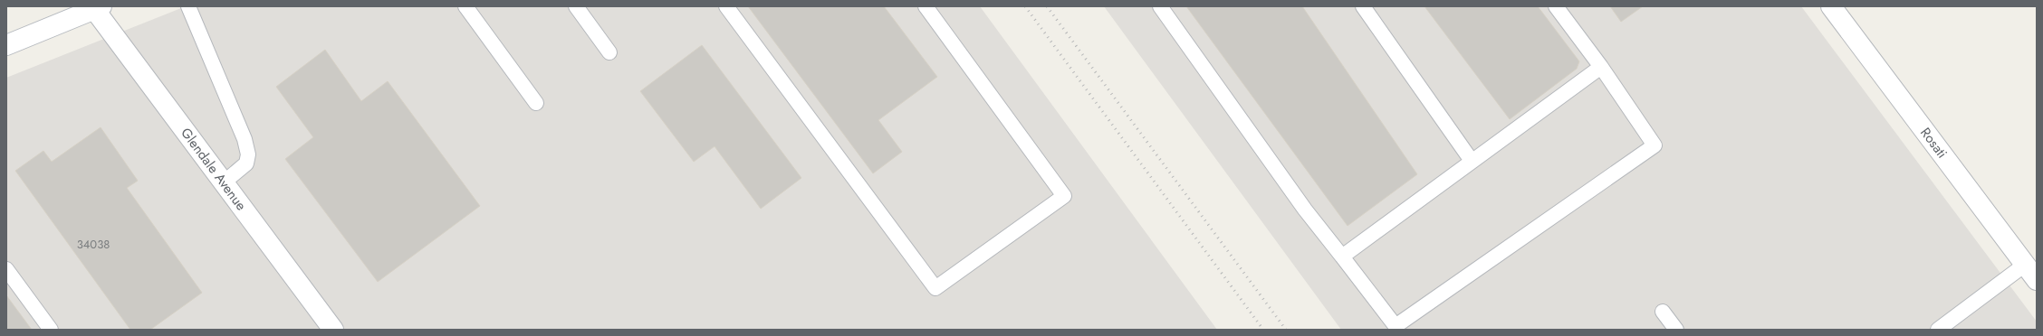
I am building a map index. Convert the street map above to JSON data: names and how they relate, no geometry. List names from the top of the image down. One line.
{"streets":{"street":["Rosati","Glendale Avenue"]},"house_numbers":["34038"]}
